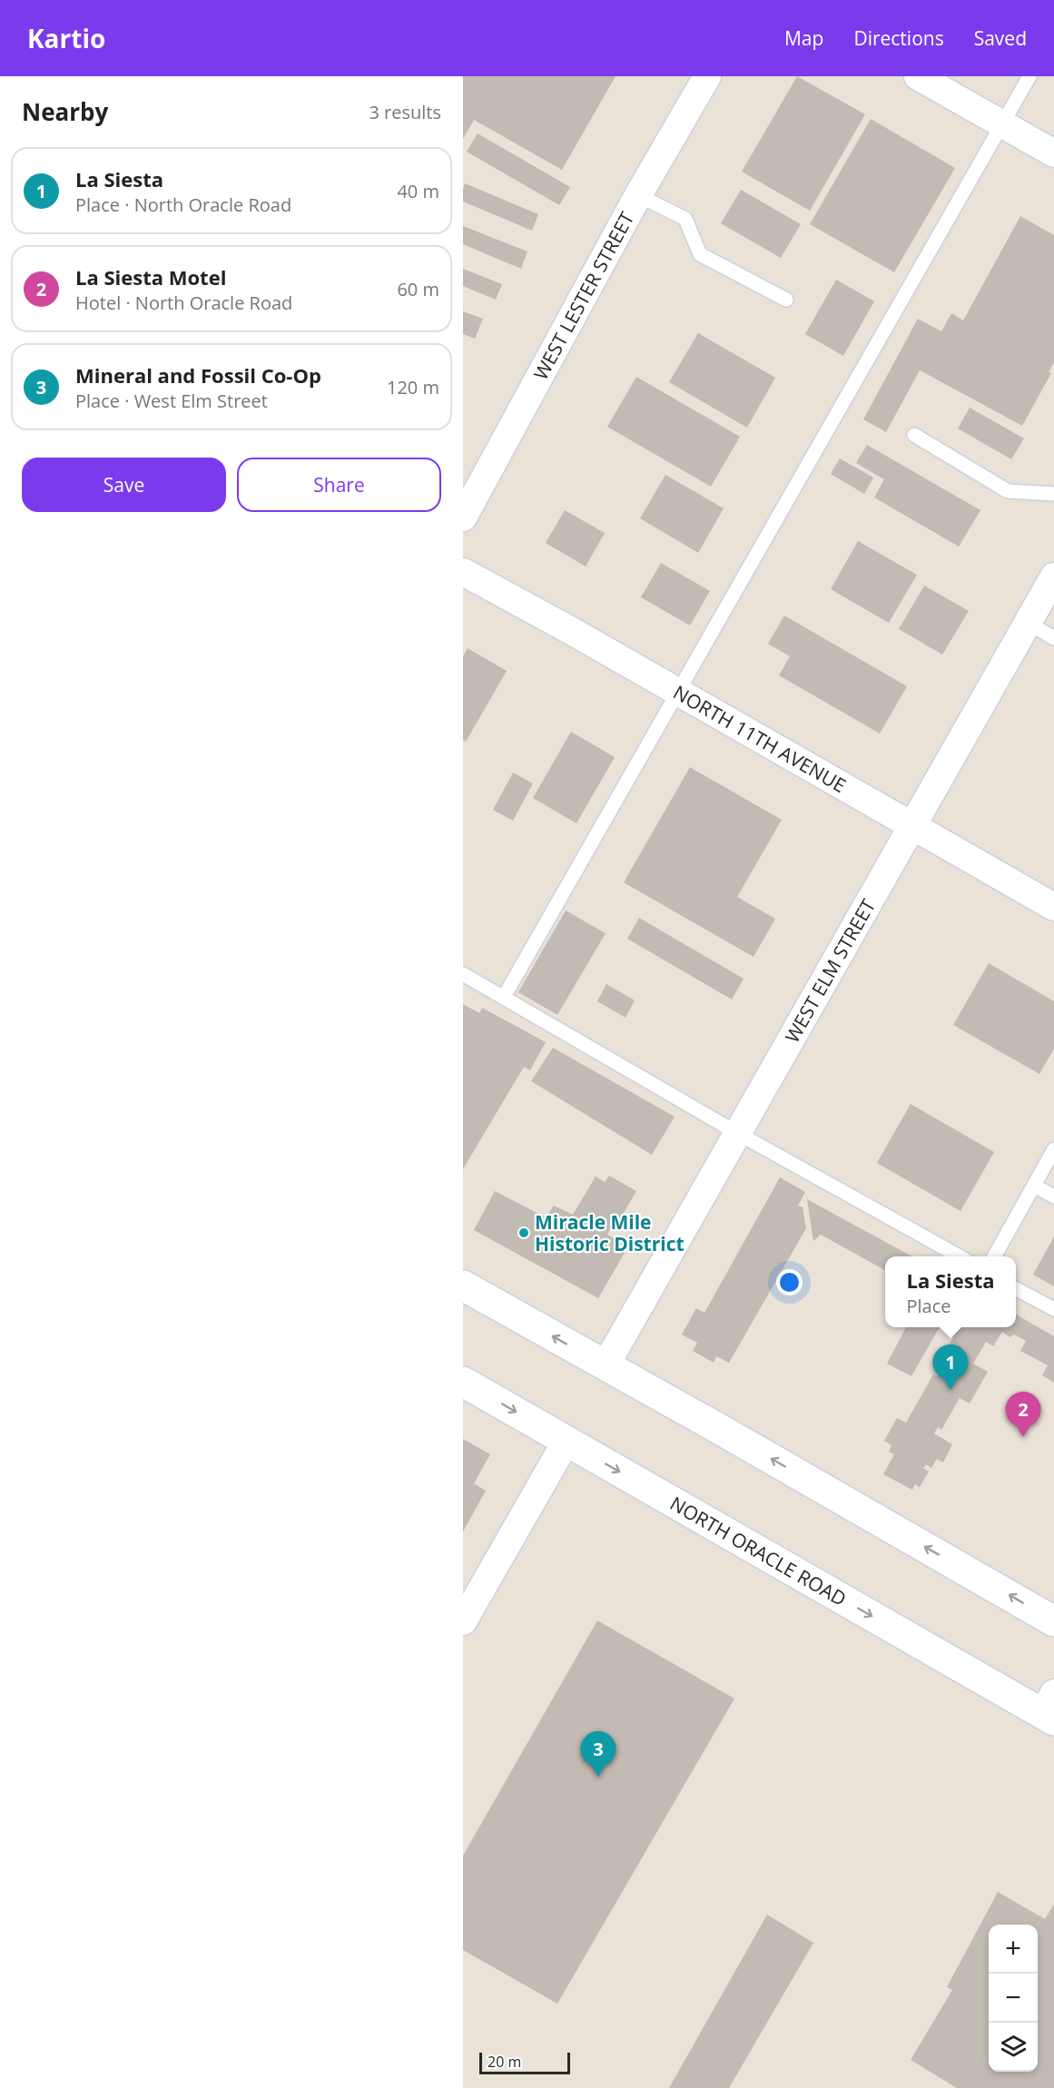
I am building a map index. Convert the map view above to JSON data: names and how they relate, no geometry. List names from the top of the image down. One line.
{"streets":{"main road":["NORTH ORACLE ROAD"],"street":["WEST LESTER STREET","NORTH 11TH AVENUE","WEST ELM STREET"]},"crossings":[["NORTH 11TH AVENUE","WEST ELM STREET"]],"places":["Miracle Mile Historic District"],"scale_bar":"20 m","page":{"header":"Kartio","nav":["Map","Directions","Saved"],"heading":["Nearby","3 results"],"list":[{"mark":"1","name":"La Siesta","note":"Place · North Oracle Road","value":"40 m"},{"mark":"2","name":"La Siesta Motel","note":"Hotel · North Oracle Road","value":"60 m"},{"mark":"3","name":"Mineral and Fossil Co-Op","note":"Place · West Elm Street","value":"120 m"}],"buttons":["Save","Share"],"popup":["La Siesta","Place"],"pins":["1","2","3"],"map_buttons":["+","−"],"scale":"20 m"}}
